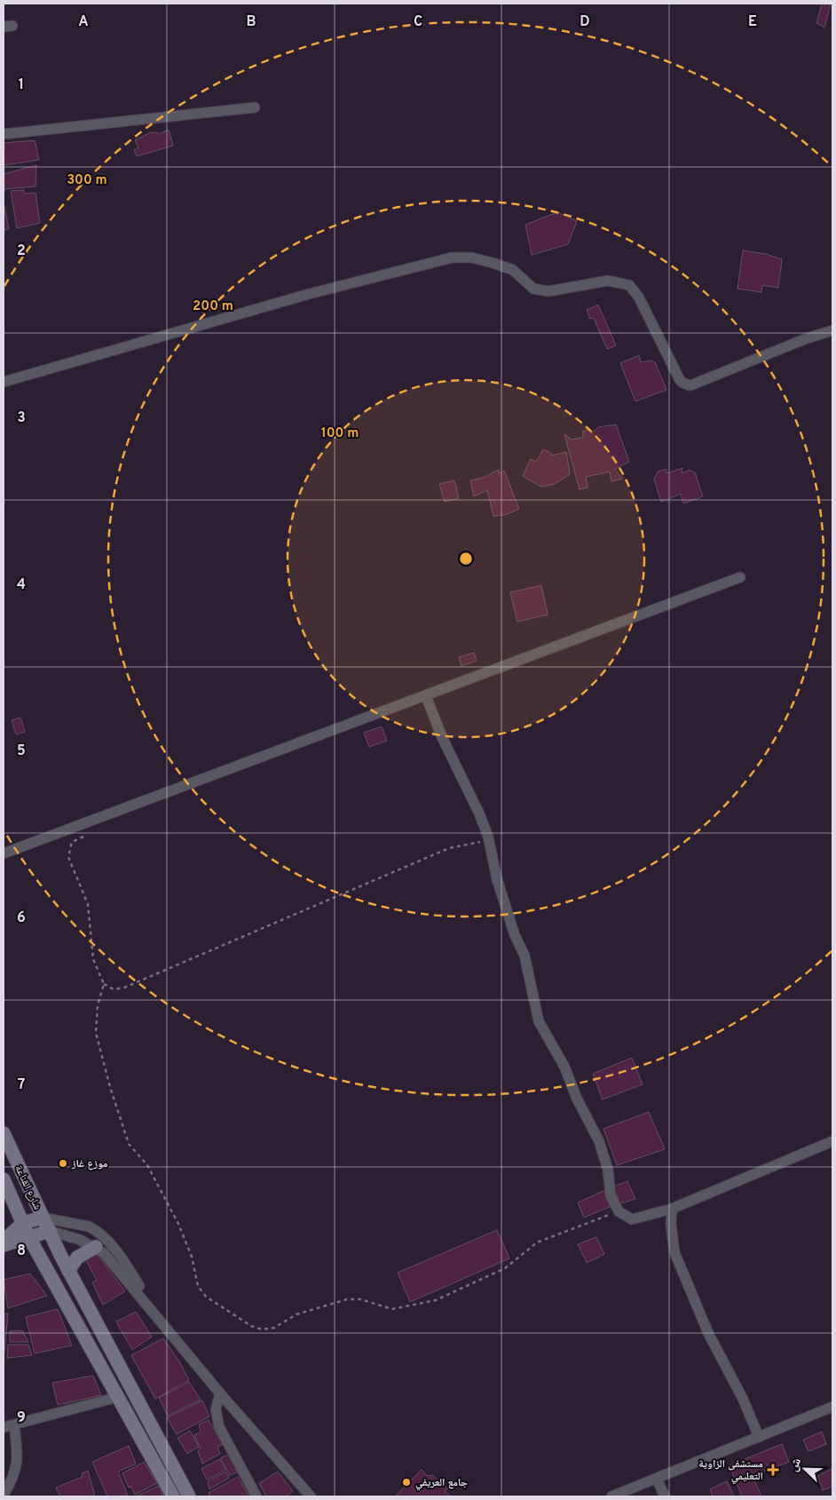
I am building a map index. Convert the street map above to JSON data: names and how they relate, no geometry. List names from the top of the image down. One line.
{"streets":{"main road":["شارع القناعة"]},"places":{"other":["موزع غاز","جامع العريفي"],"health":["مستشفى الزاوية التعليمي"]},"north":"top left","grid":{"columns":["A","B","C","D","E"],"rows":["1","2","3","4","5","6","7","8","9"]},"rings":["300 m","200 m","100 m"]}
